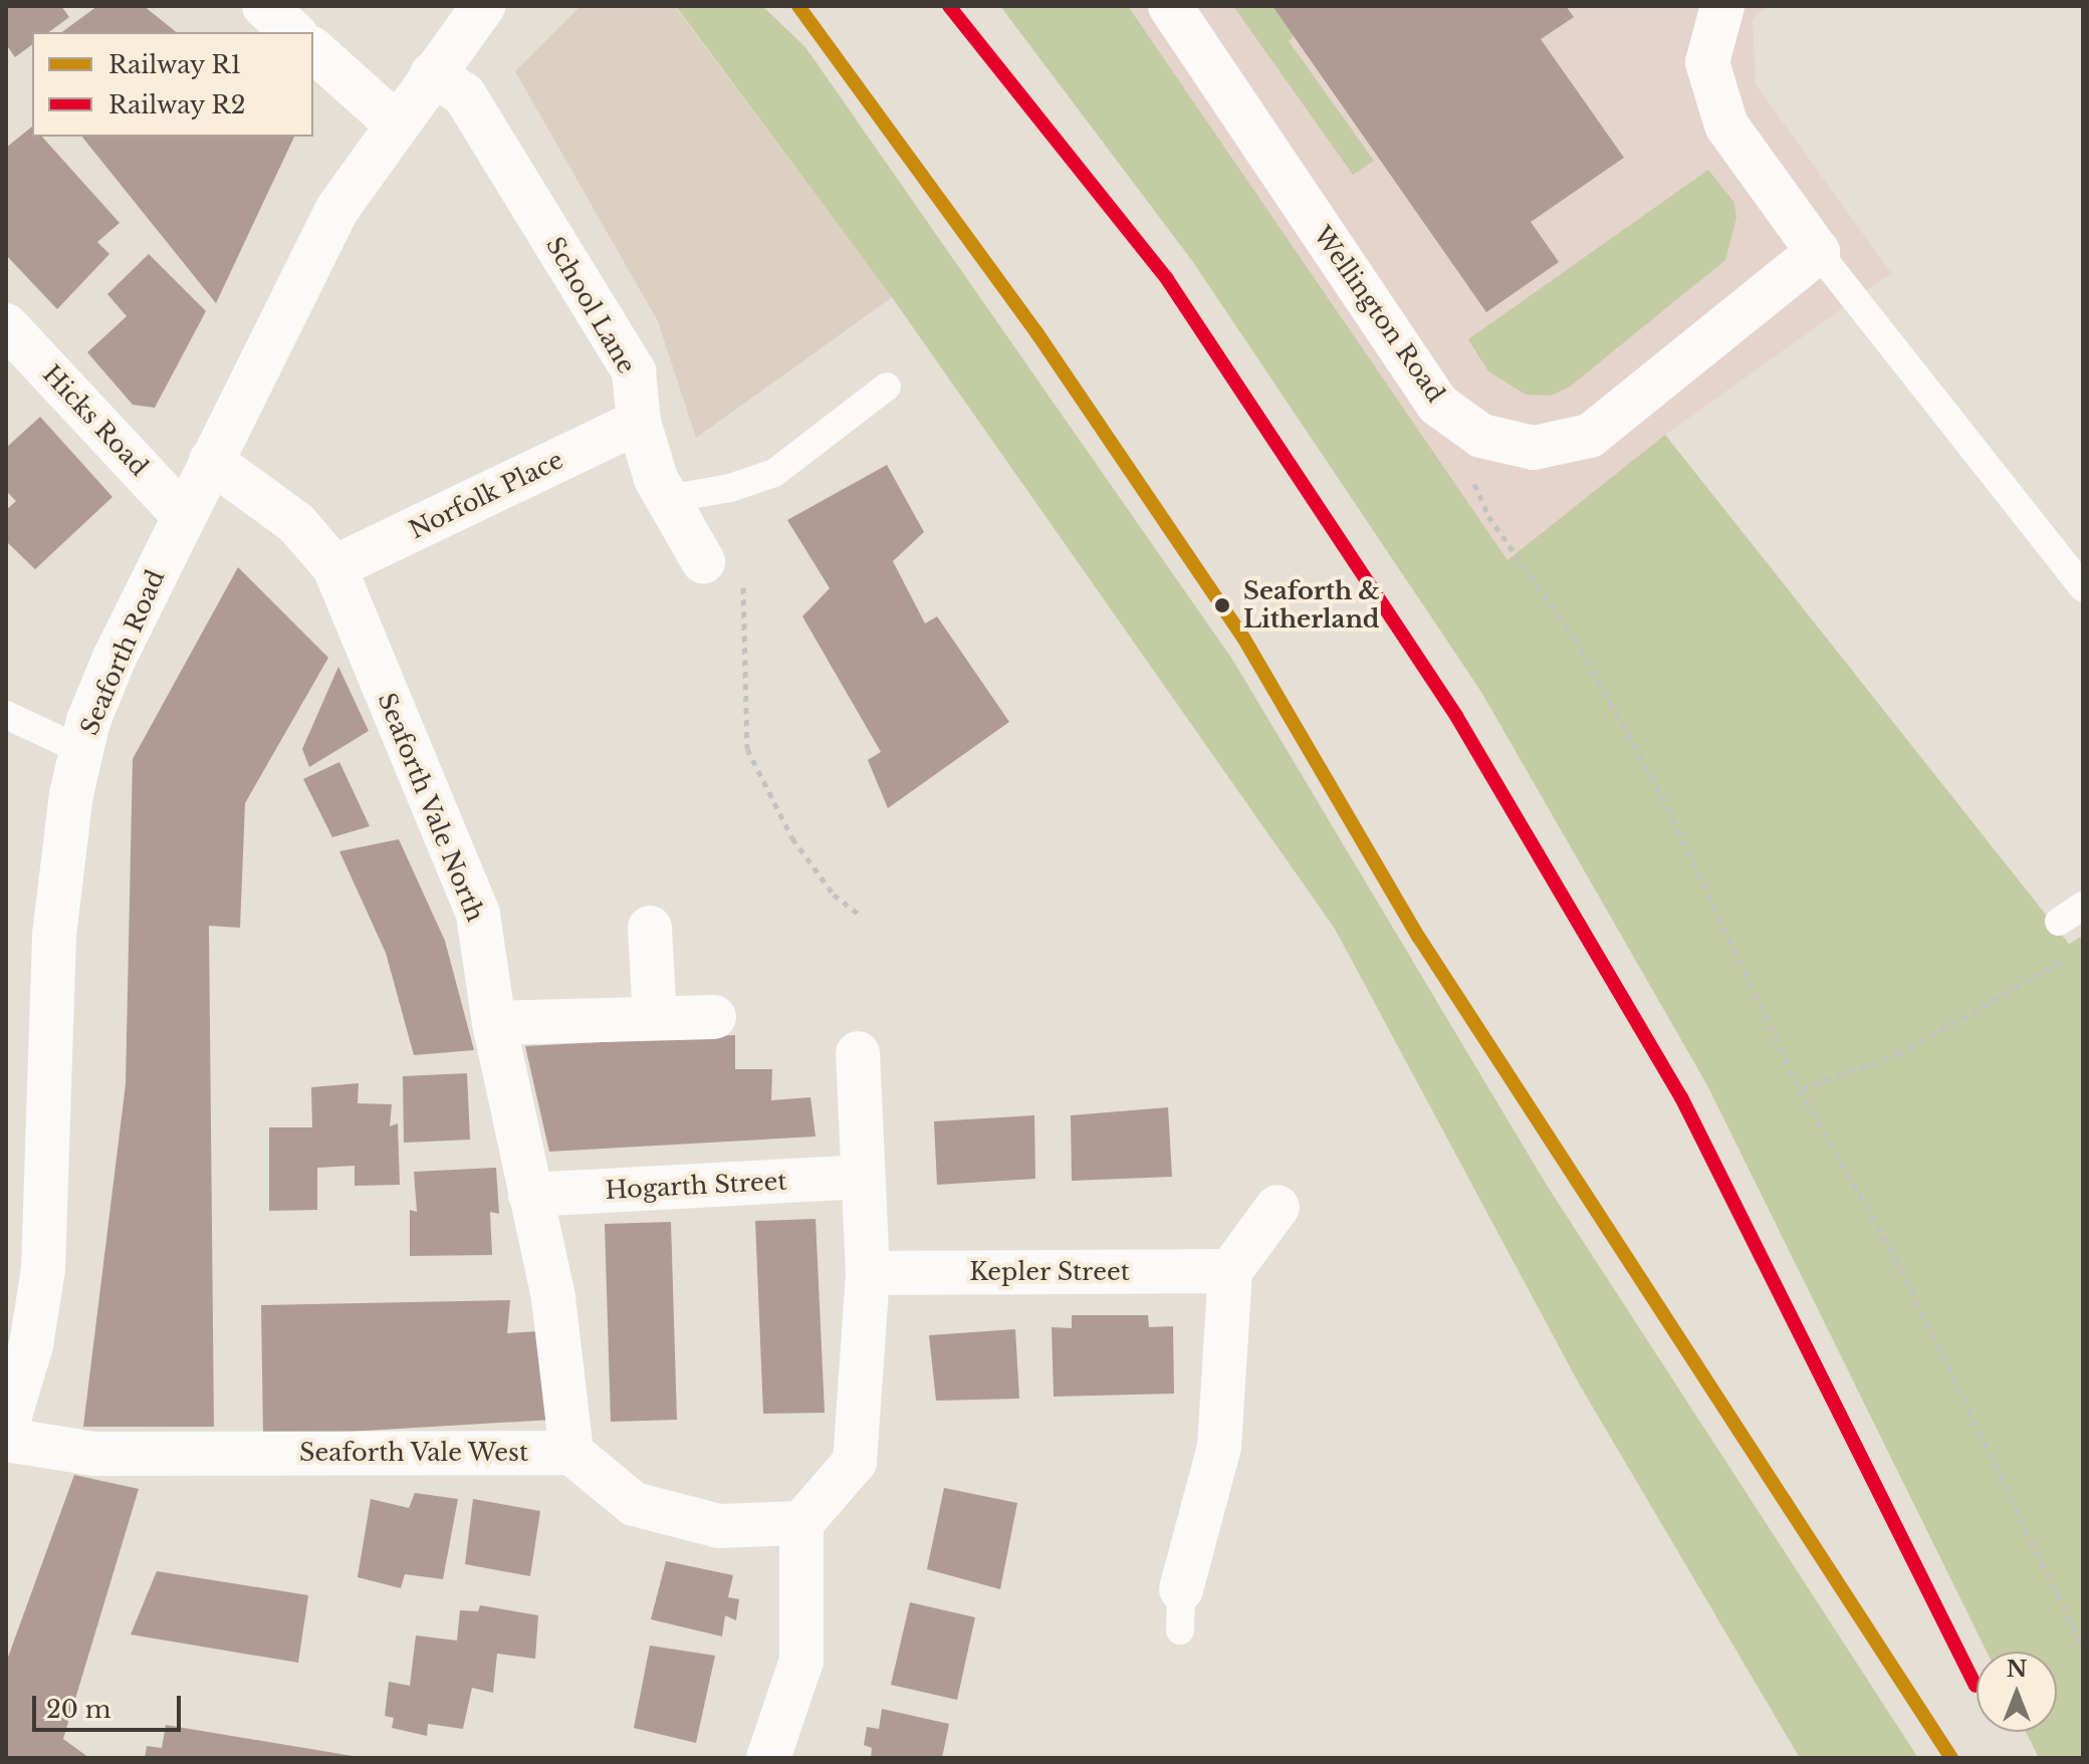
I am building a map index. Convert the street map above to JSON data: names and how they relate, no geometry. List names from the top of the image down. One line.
{"streets":{"street":["School Lane","Wellington Road","Hicks Road","Norfolk Place","Seaforth Road","Seaforth Vale North","Hogarth Street","Kepler Street","Seaforth Vale West"]},"crossings":[["School Lane","Norfolk Place"],["School Lane","Seaforth Road"],["Hicks Road","Seaforth Road"],["Norfolk Place","Seaforth Vale North"],["Seaforth Road","Seaforth Vale North"],["Seaforth Vale North","Hogarth Street"],["Seaforth Vale North","Seaforth Vale West"]],"places":["Seaforth & Litherland"],"lines":["rail line R1","rail line R2"],"legend":["Railway R1","Railway R2"],"scale_bar":"20 m","north":"top"}
